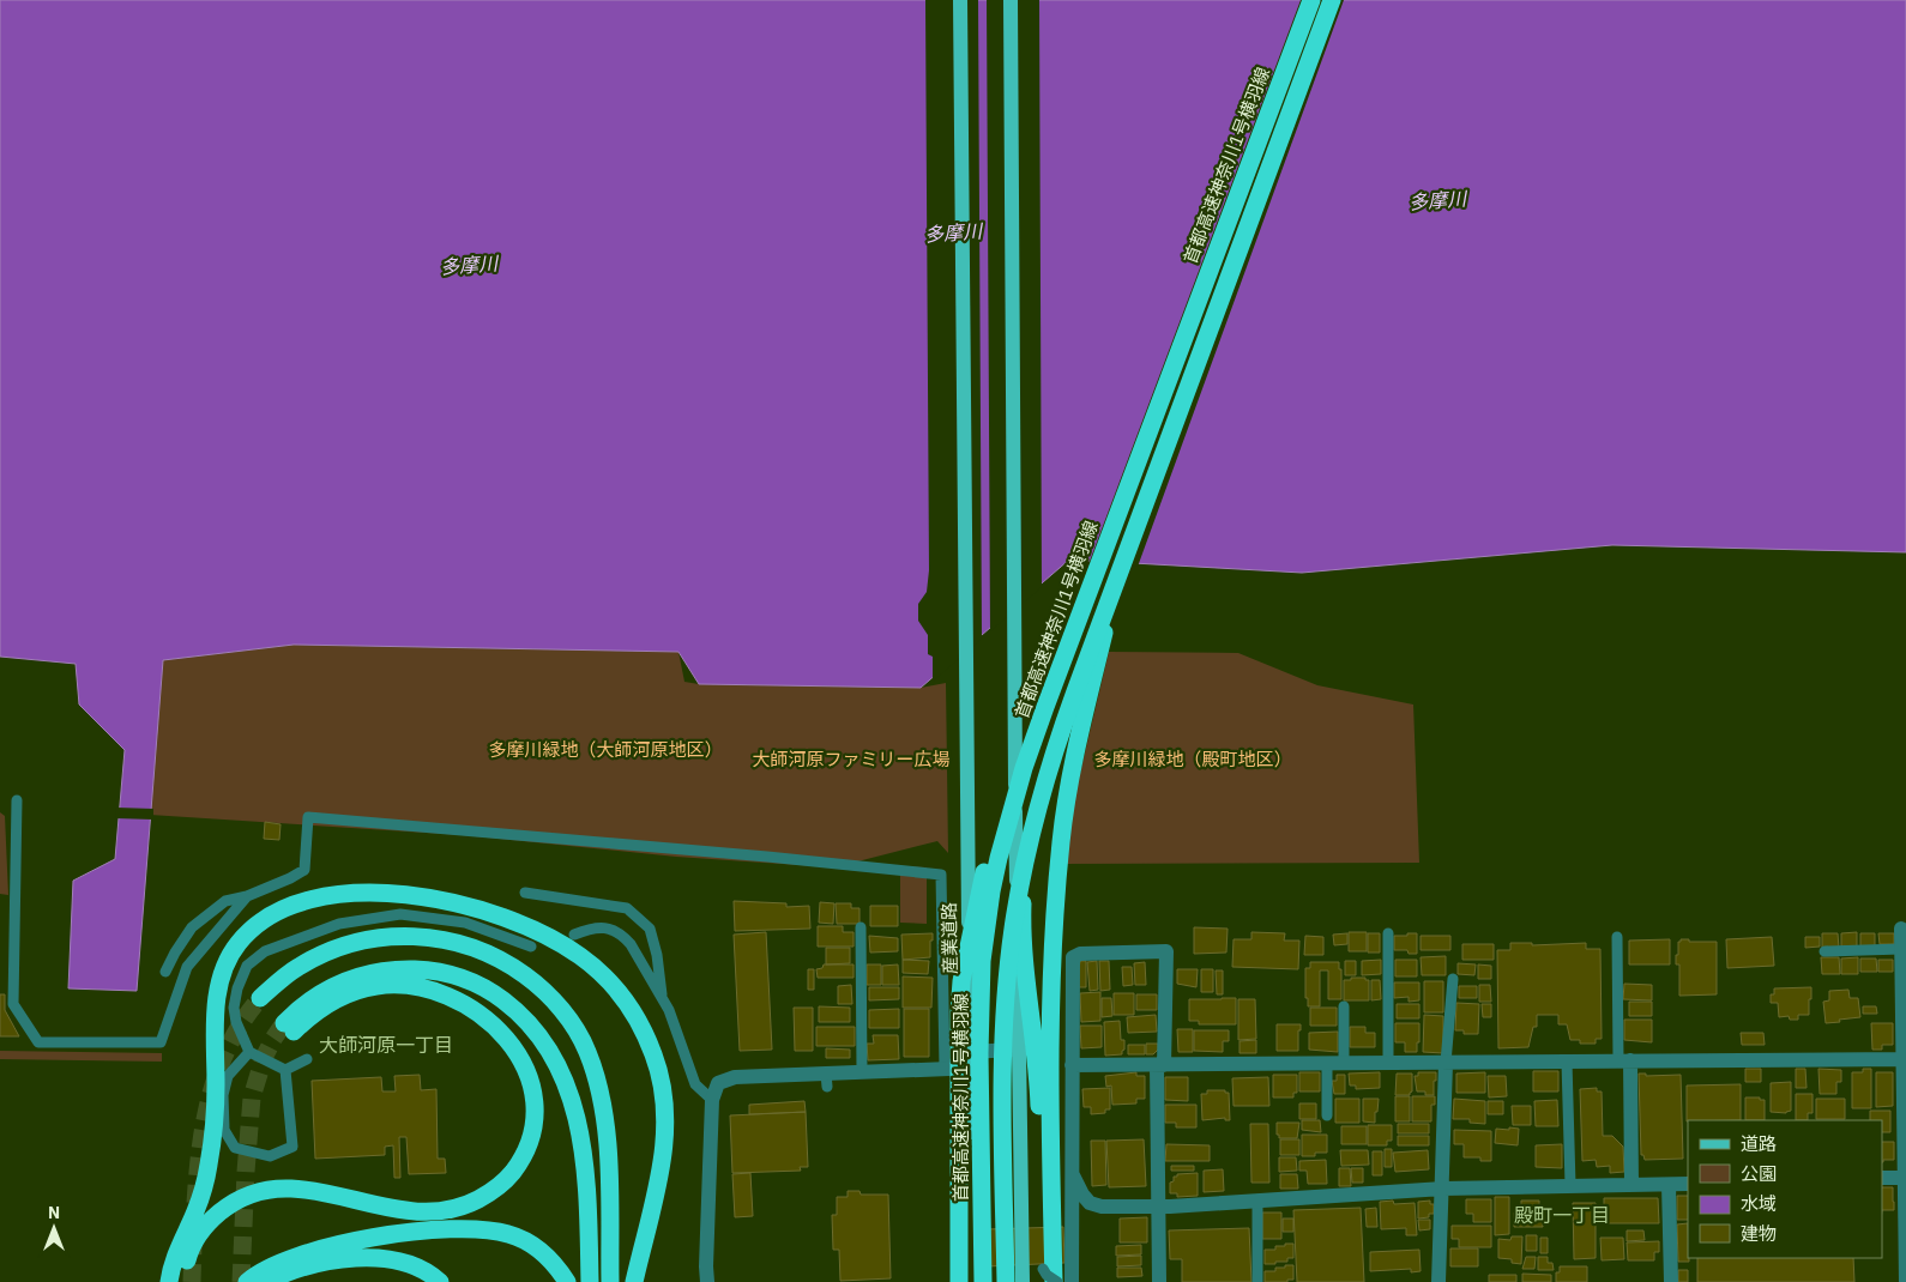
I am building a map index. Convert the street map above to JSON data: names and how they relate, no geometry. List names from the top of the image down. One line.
{"streets":{"highway":["首都高速神奈川1号横羽線"],"main road":["産業道路"]},"districts":["大師河原一丁目","殿町一丁目"],"water":["多摩川"],"parks":["多摩川緑地（大師河原地区）","大師河原ファミリー広場","多摩川緑地（殿町地区）"],"legend":["道路","公園","水域","建物"],"north":"top"}
